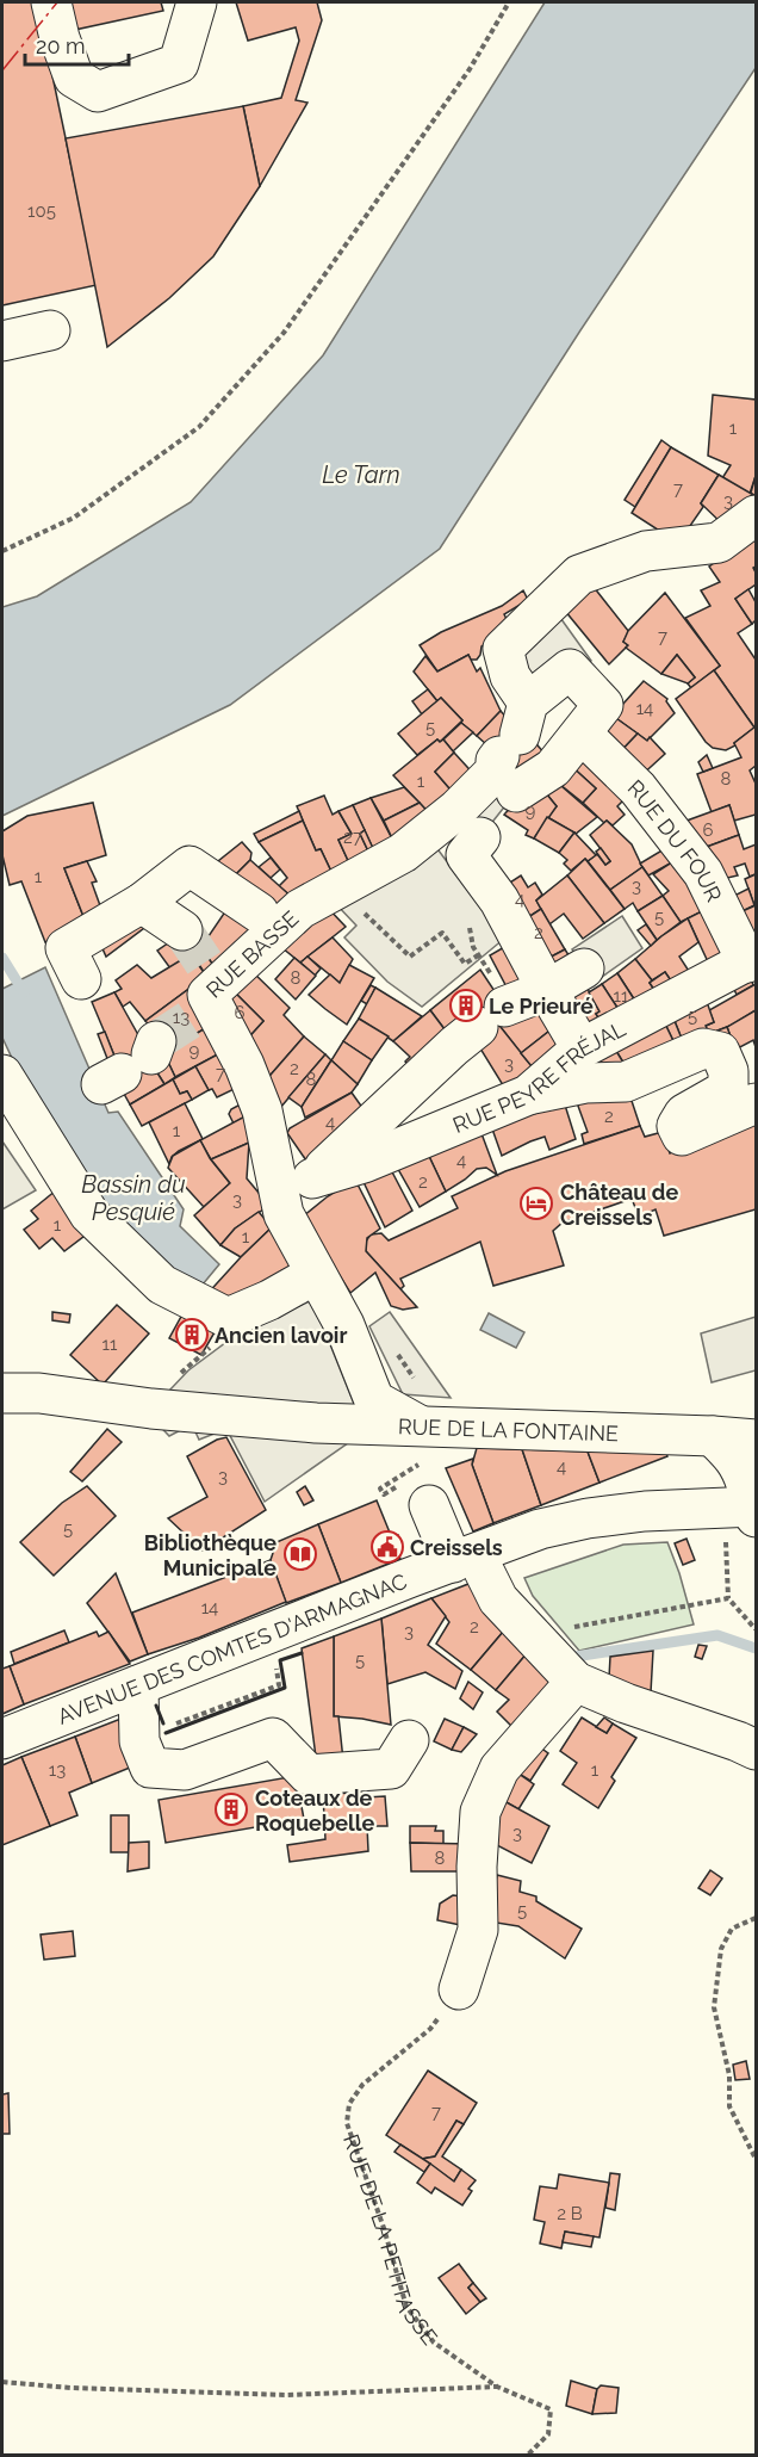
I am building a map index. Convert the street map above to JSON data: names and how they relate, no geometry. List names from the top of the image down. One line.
{"streets":{"street":["RUE DU FOUR","RUE BASSE","RUE PEYRE FRÉJAL","RUE DE LA FONTAINE","AVENUE DES COMTES D'ARMAGNAC"],"path":["RUE DE LA PETITASSE"]},"crossings":[["RUE DU FOUR","RUE BASSE"],["RUE DU FOUR","RUE PEYRE FRÉJAL"],["RUE BASSE","RUE DE LA FONTAINE"]],"water":["Le Tarn","Bassin du Pesquié"],"places":{"building":["Le Prieuré","Ancien lavoir","Coteaux de Roquebelle"],"hotel":["Château de Creissels"],"public building":["Creissels"],"library":["Bibliothèque Municipale"]},"house_numbers":["105","1","7","3","7","14","5","8","1","9","6","27","1","3","4","5","2","8","11","6","5","13","9","3","2","7","8","2","4","1","4","2","3","1","1","11","4","3","5","14","2","3","5","13","1","3","8","5","7","2 B"],"scale_bar":"20 m"}
